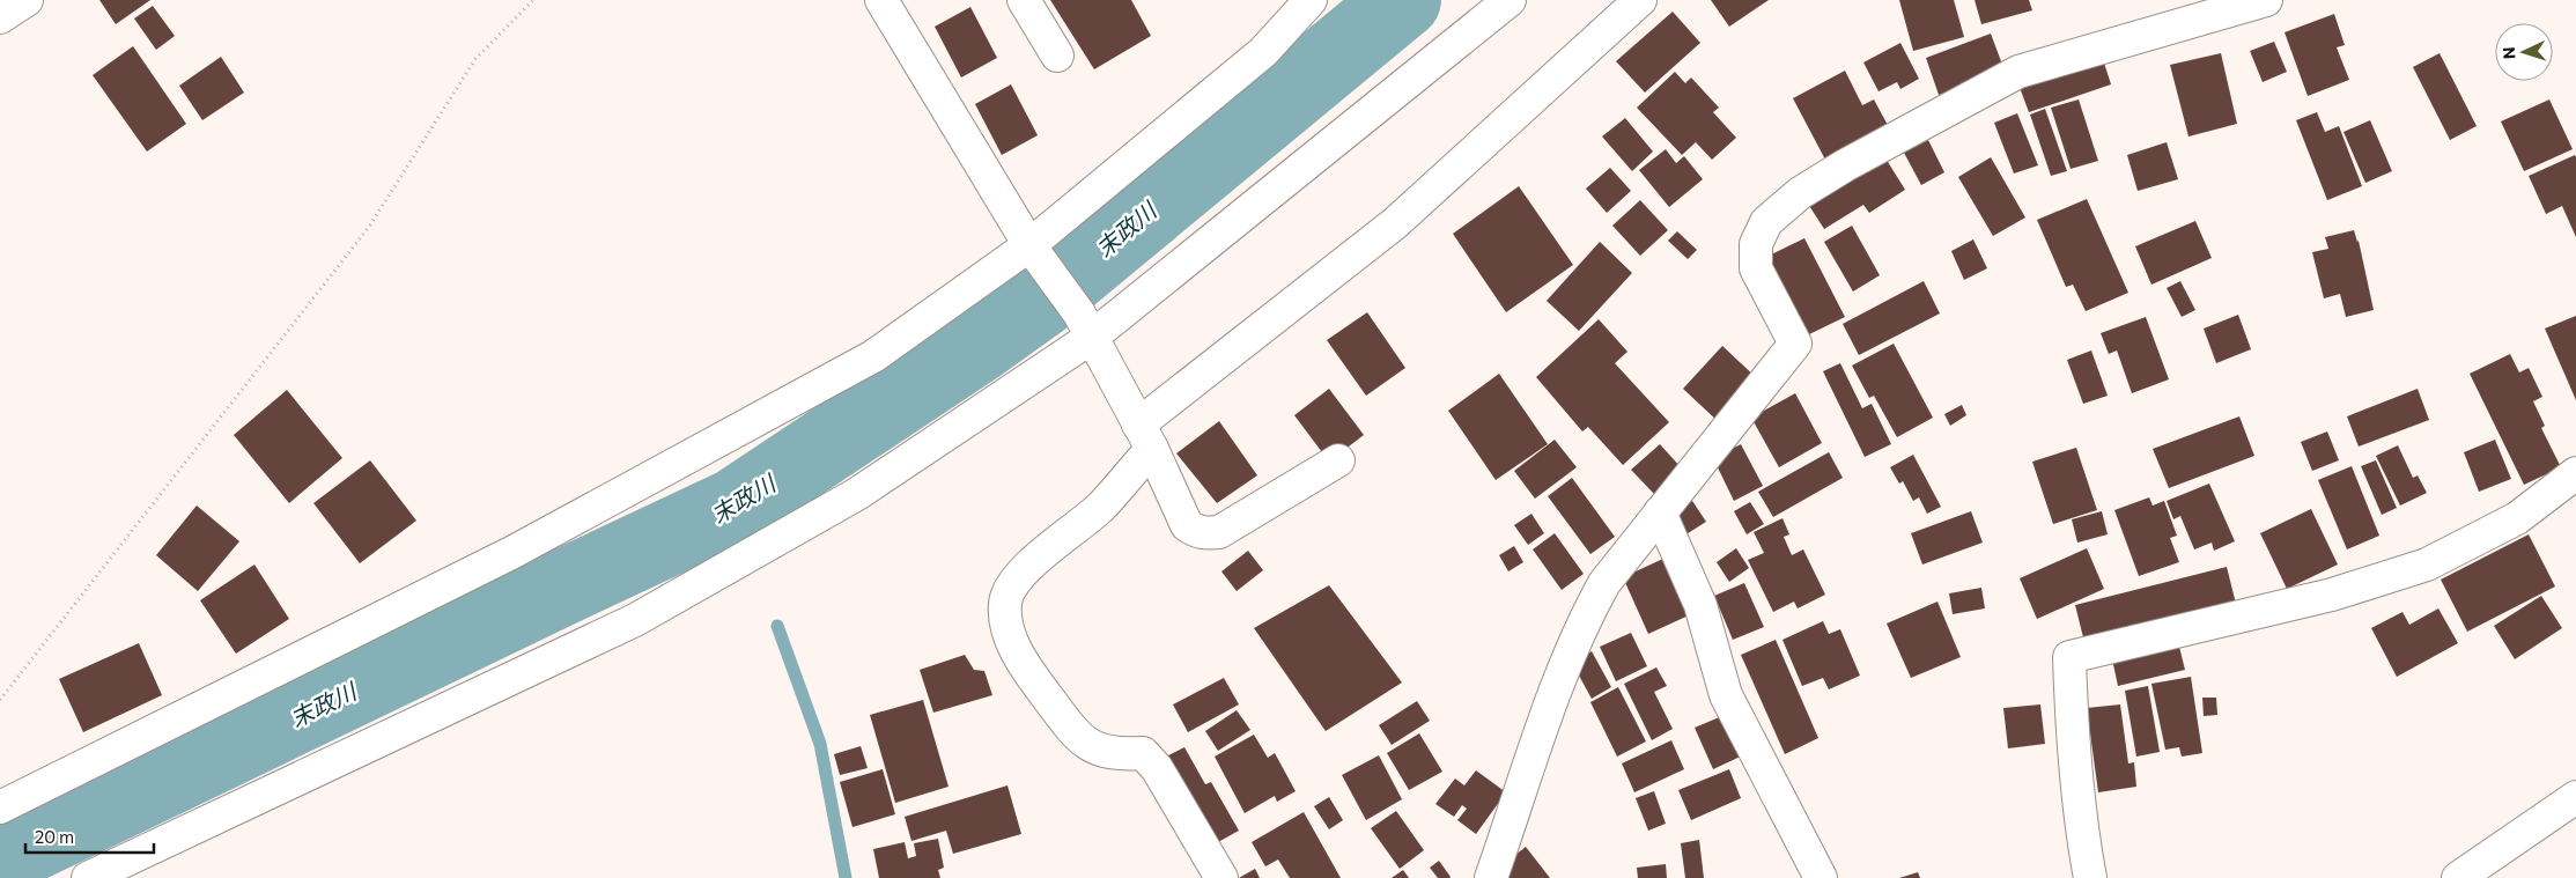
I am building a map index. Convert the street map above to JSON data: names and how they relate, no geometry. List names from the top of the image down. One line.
{"water":["末政川"],"scale_bar":"20 m","north":"left"}
